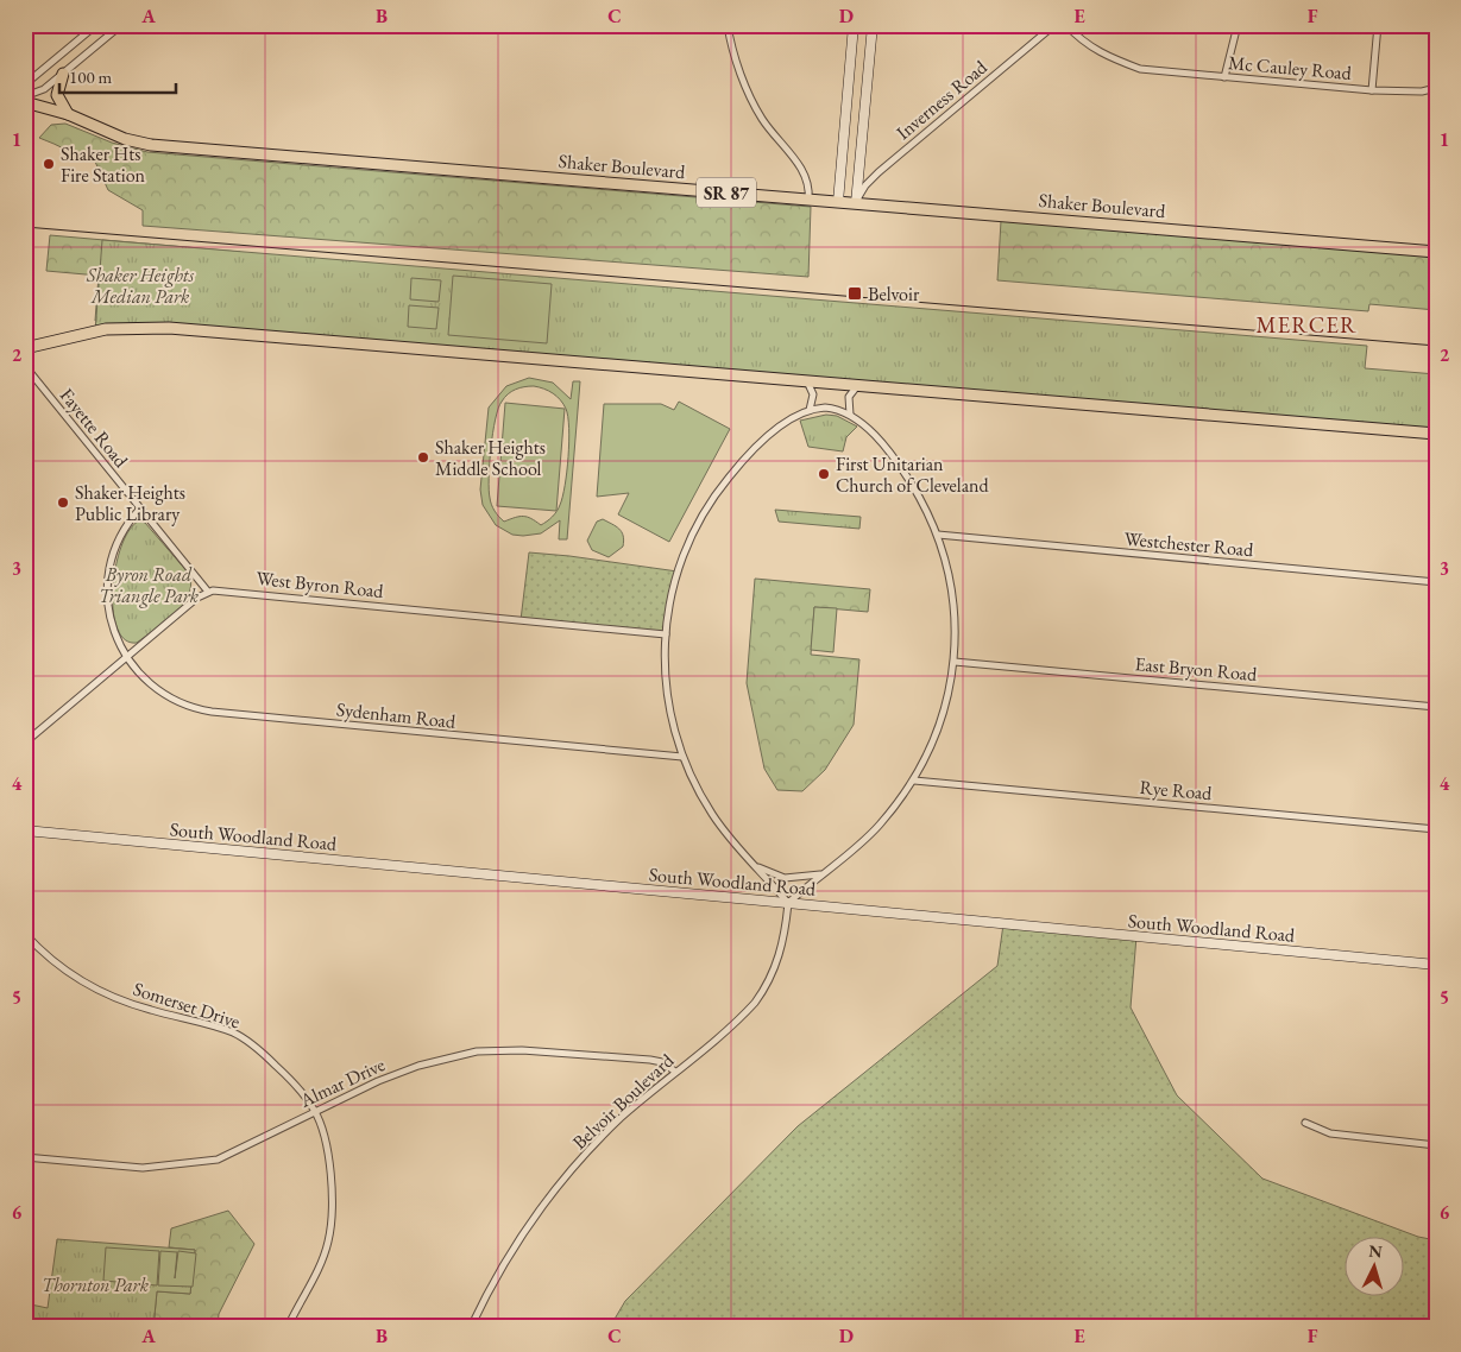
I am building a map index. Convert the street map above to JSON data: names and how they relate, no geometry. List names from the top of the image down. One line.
{"streets":{"main road":["Shaker Boulevard","SR 87"],"street":["Mc Cauley Road","Inverness Road","Fayette Road","Westchester Road","West Byron Road","East Bryon Road","Sydenham Road","Rye Road","South Woodland Road","Somerset Drive","Almar Drive","Belvoir Boulevard"]},"crossings":[["Inverness Road","Shaker Boulevard"],["Fayette Road","West Byron Road"],["Fayette Road","Sydenham Road"],["South Woodland Road","Belvoir Boulevard"],["Somerset Drive","Almar Drive"],["Almar Drive","Belvoir Boulevard"]],"districts":["MERCER"],"parks":["Shaker Heights Median Park","Byron Road Triangle Park","Thornton Park"],"places":{"other":["Shaker Hts Fire Station","Shaker Heights Middle School","First Unitarian Church of Cleveland","Shaker Heights Public Library"],"transit":["Belvoir"]},"scale_bar":"100 m","north":"top","grid":{"columns":["A","B","C","D","E","F"],"rows":["1","2","3","4","5","6"]}}
